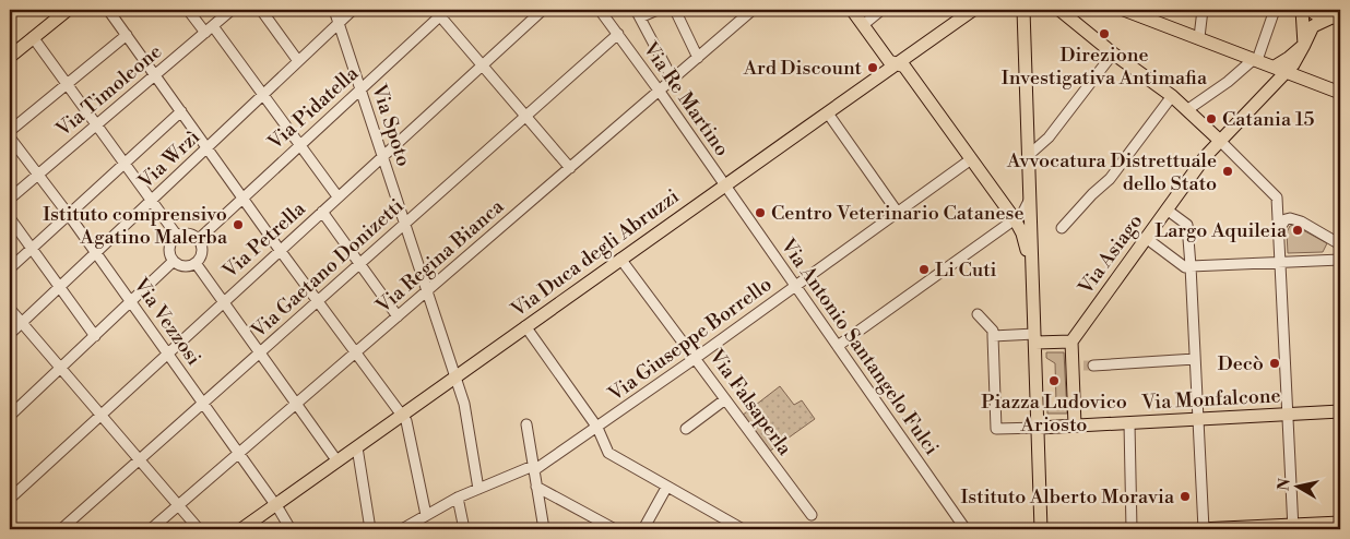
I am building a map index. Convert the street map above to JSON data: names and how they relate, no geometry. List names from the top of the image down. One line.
{"streets":{"main road":["Via Duca degli Abruzzi","Via Asiago","Via Monfalcone"],"street":["Via Timoleone","Via Re Martino","Via Pidatella","Via Spoto","Via Wrzì","Via Petrella","Via Regina Bianca","Via Gaetano Donizetti","Via Vezzosi","Via Giuseppe Borrello","Via Antonio Santangelo Fulci","Via Falsaperla"]},"crossings":[["Via Timoleone","Via Vezzosi"],["Via Re Martino","Via Duca degli Abruzzi"],["Via Re Martino","Via Regina Bianca"],["Via Re Martino","Via Gaetano Donizetti"],["Via Re Martino","Via Antonio Santangelo Fulci"],["Via Pidatella","Via Spoto"],["Via Spoto","Via Wrzì"],["Via Spoto","Via Petrella"],["Via Spoto","Via Duca degli Abruzzi"],["Via Spoto","Via Regina Bianca"],["Via Spoto","Via Gaetano Donizetti"],["Via Spoto","Via Giuseppe Borrello"],["Via Wrzì","Via Vezzosi"],["Via Petrella","Via Vezzosi"],["Via Duca degli Abruzzi","Via Vezzosi"],["Via Duca degli Abruzzi","Via Antonio Santangelo Fulci"],["Via Duca degli Abruzzi","Via Falsaperla"],["Via Regina Bianca","Via Vezzosi"],["Via Gaetano Donizetti","Via Vezzosi"],["Via Giuseppe Borrello","Via Antonio Santangelo Fulci"],["Via Giuseppe Borrello","Via Falsaperla"]],"places":["Direzione Investigativa Antimafia","Ard Discount","Catania 15","Avvocatura Distrettuale dello Stato","Centro Veterinario Catanese","Istituto comprensivo Agatino Malerba","Largo Aquileia","Li Cuti","Decò","Piazza Ludovico Ariosto","Istituto Alberto Moravia"],"north":"left"}
